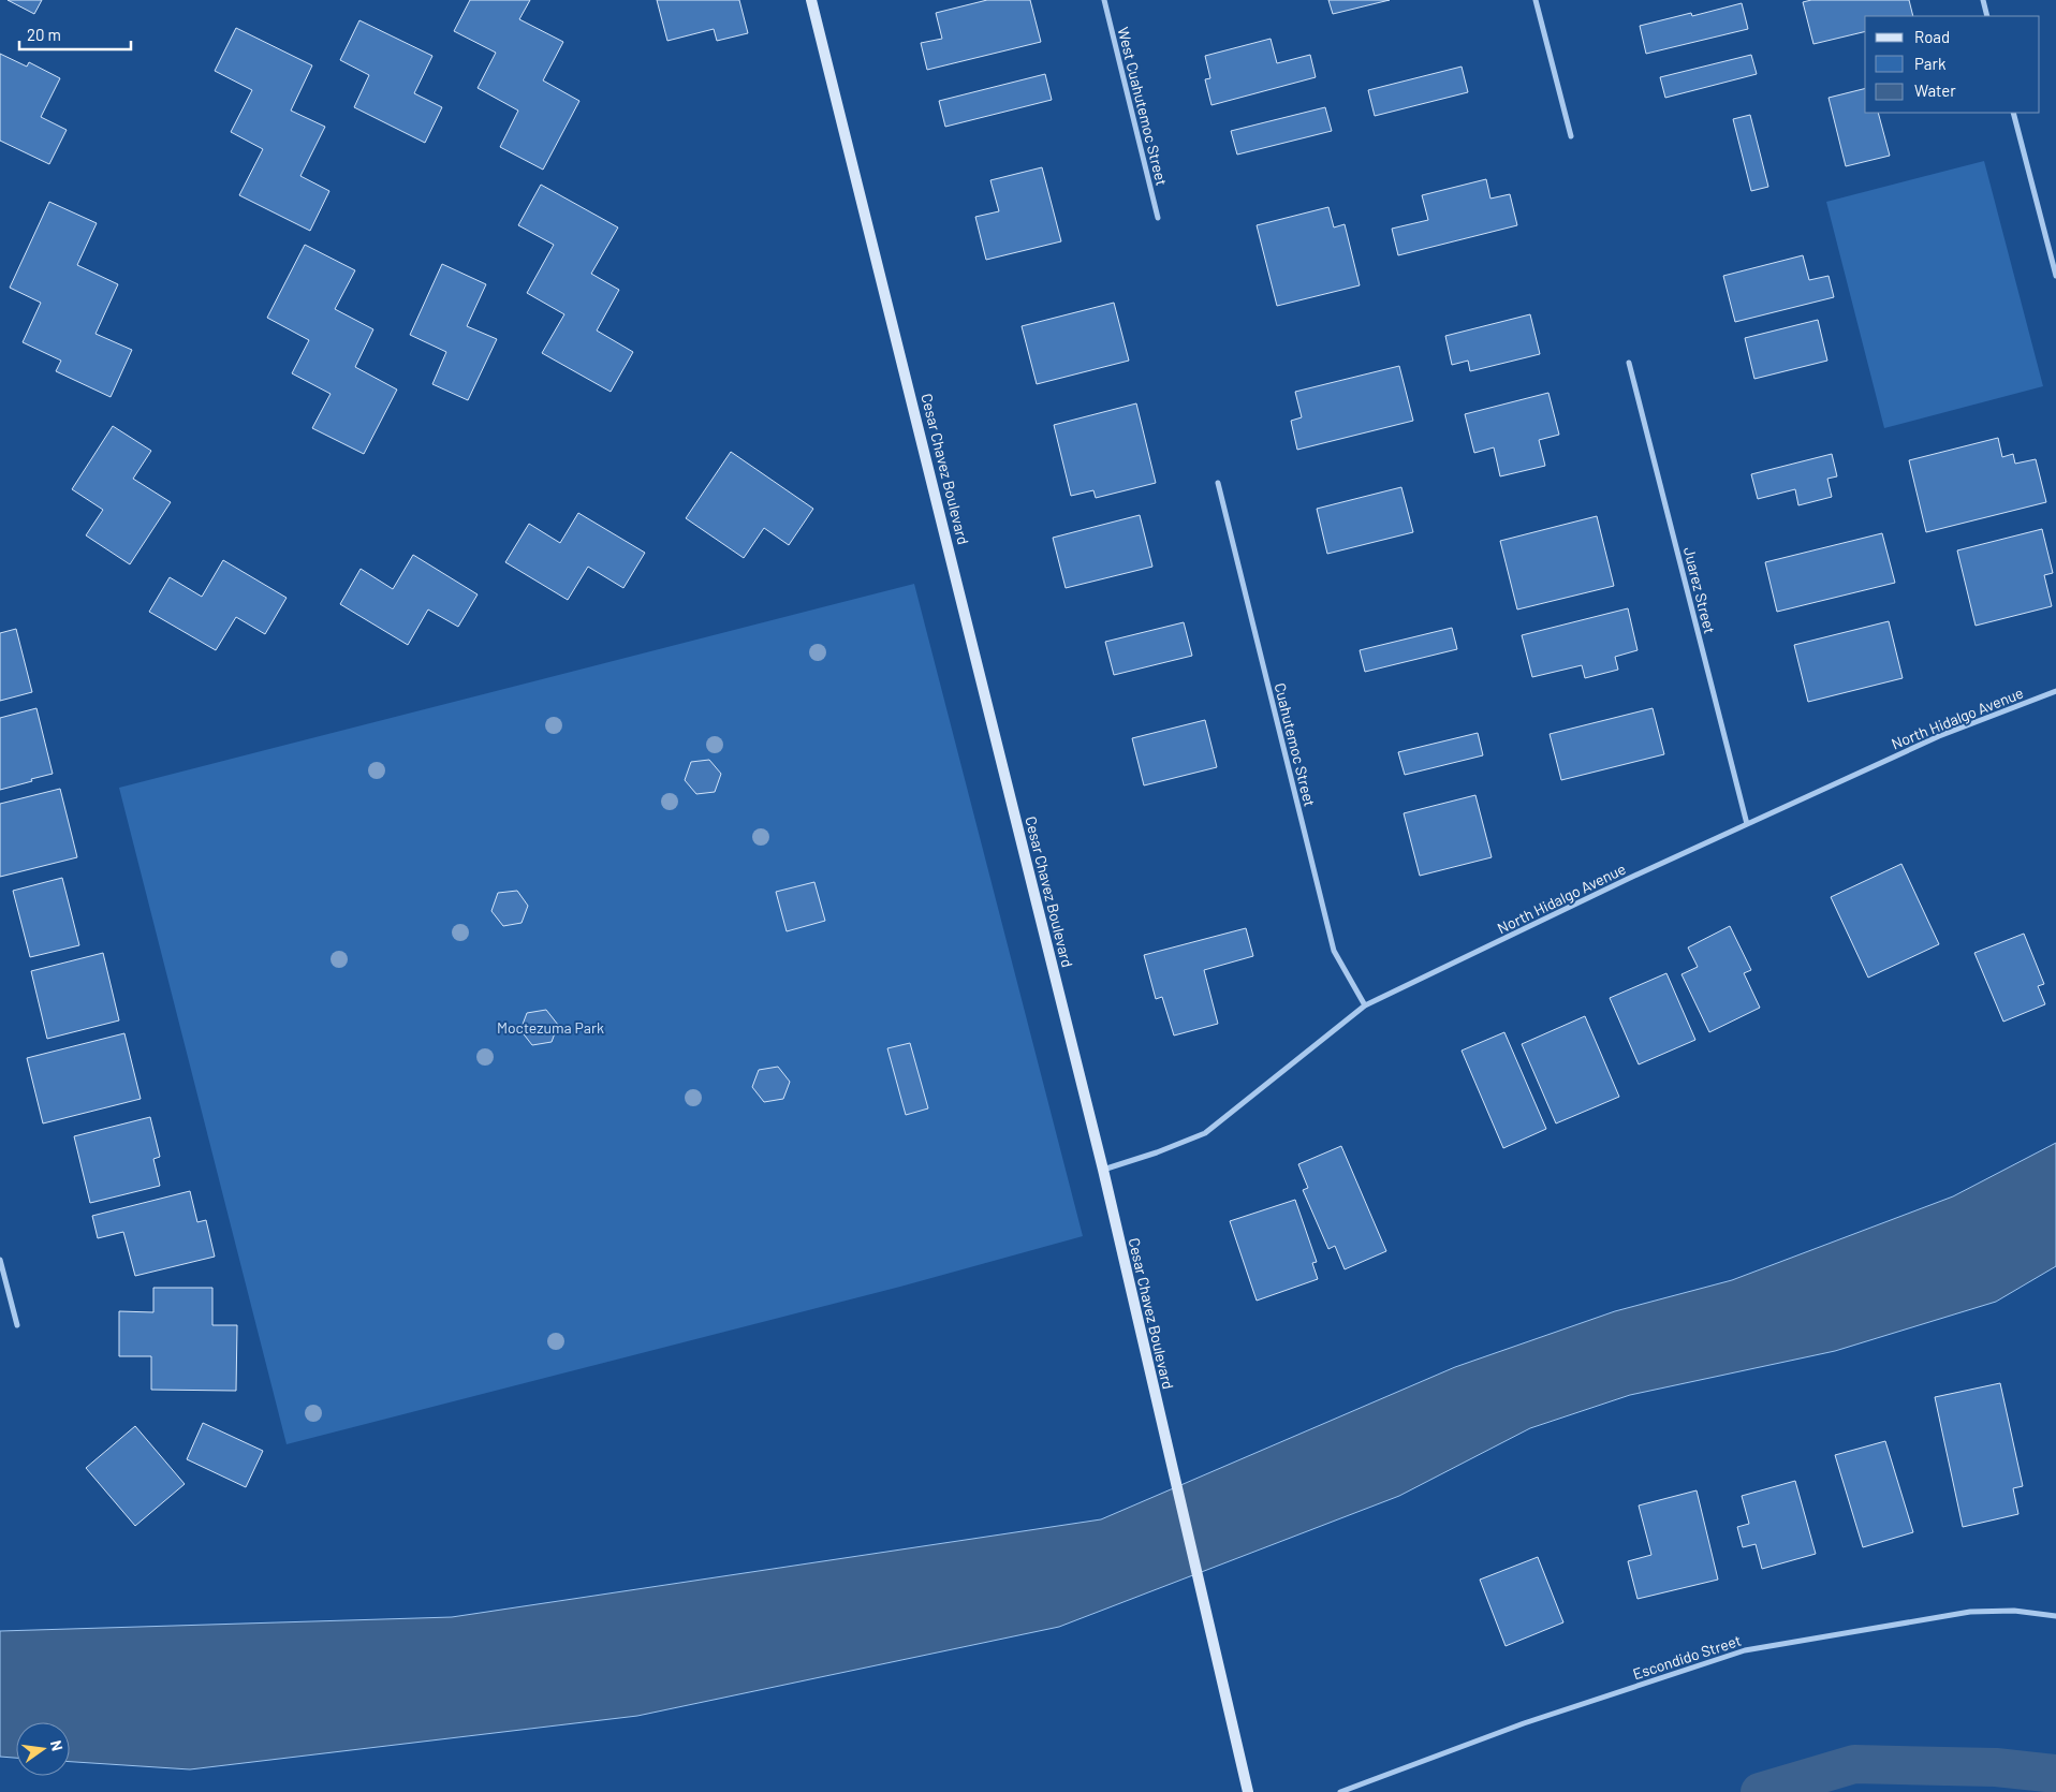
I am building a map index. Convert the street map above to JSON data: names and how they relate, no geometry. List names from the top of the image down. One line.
{"streets":{"street":["West Cuahutemoc Street","Cesar Chavez Boulevard","Juarez Street","North Hidalgo Avenue","Cuahutemoc Street","Escondido Street"]},"crossings":[["Cesar Chavez Boulevard","North Hidalgo Avenue"],["Juarez Street","North Hidalgo Avenue"],["North Hidalgo Avenue","Cuahutemoc Street"]],"parks":["Moctezuma Park"],"legend":["Road","Park","Water"],"scale_bar":"20 m","north":"right"}
